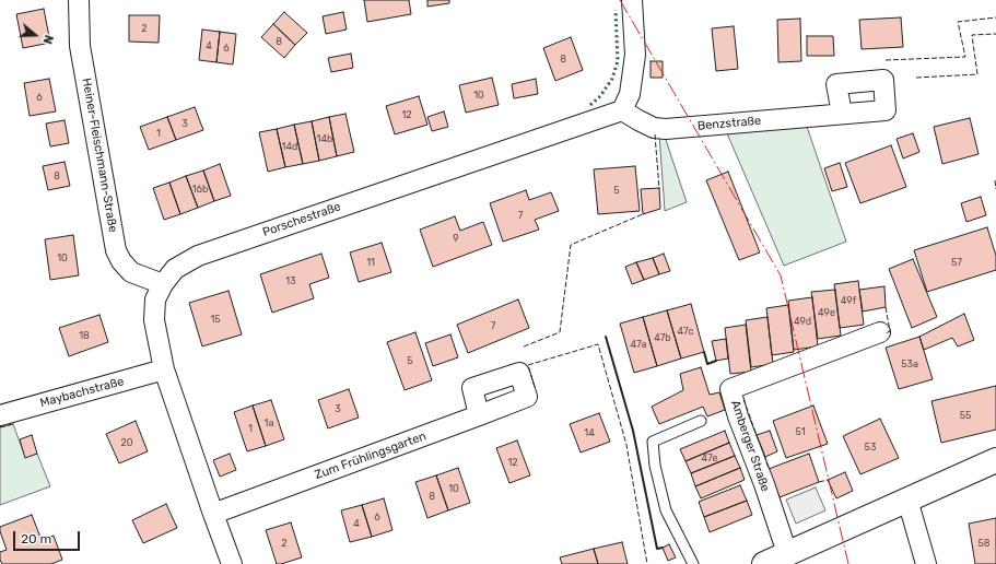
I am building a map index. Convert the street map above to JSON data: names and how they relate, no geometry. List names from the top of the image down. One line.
{"streets":{"street":["Benzstraße","Heiner-Fleischmann-Straße","Porschestraße","Maybachstraße","Amberger Straße","Zum Frühlingsgarten"]},"crossings":[["Benzstraße","Porschestraße"],["Heiner-Fleischmann-Straße","Porschestraße"],["Porschestraße","Maybachstraße"],["Porschestraße","Zum Frühlingsgarten"]],"house_numbers":["2","8","4","6","8","10","6","12","3","1","14b","14d","8","16b","5","7","9","10","11","57","13","49f","49e","15","49d","7","47c","18","47b","47a","5","53a","3","55","1a","1","51","14","20","53","47e","12","10","8","6","4","2","58"],"scale_bar":"20 m","north":"right"}
